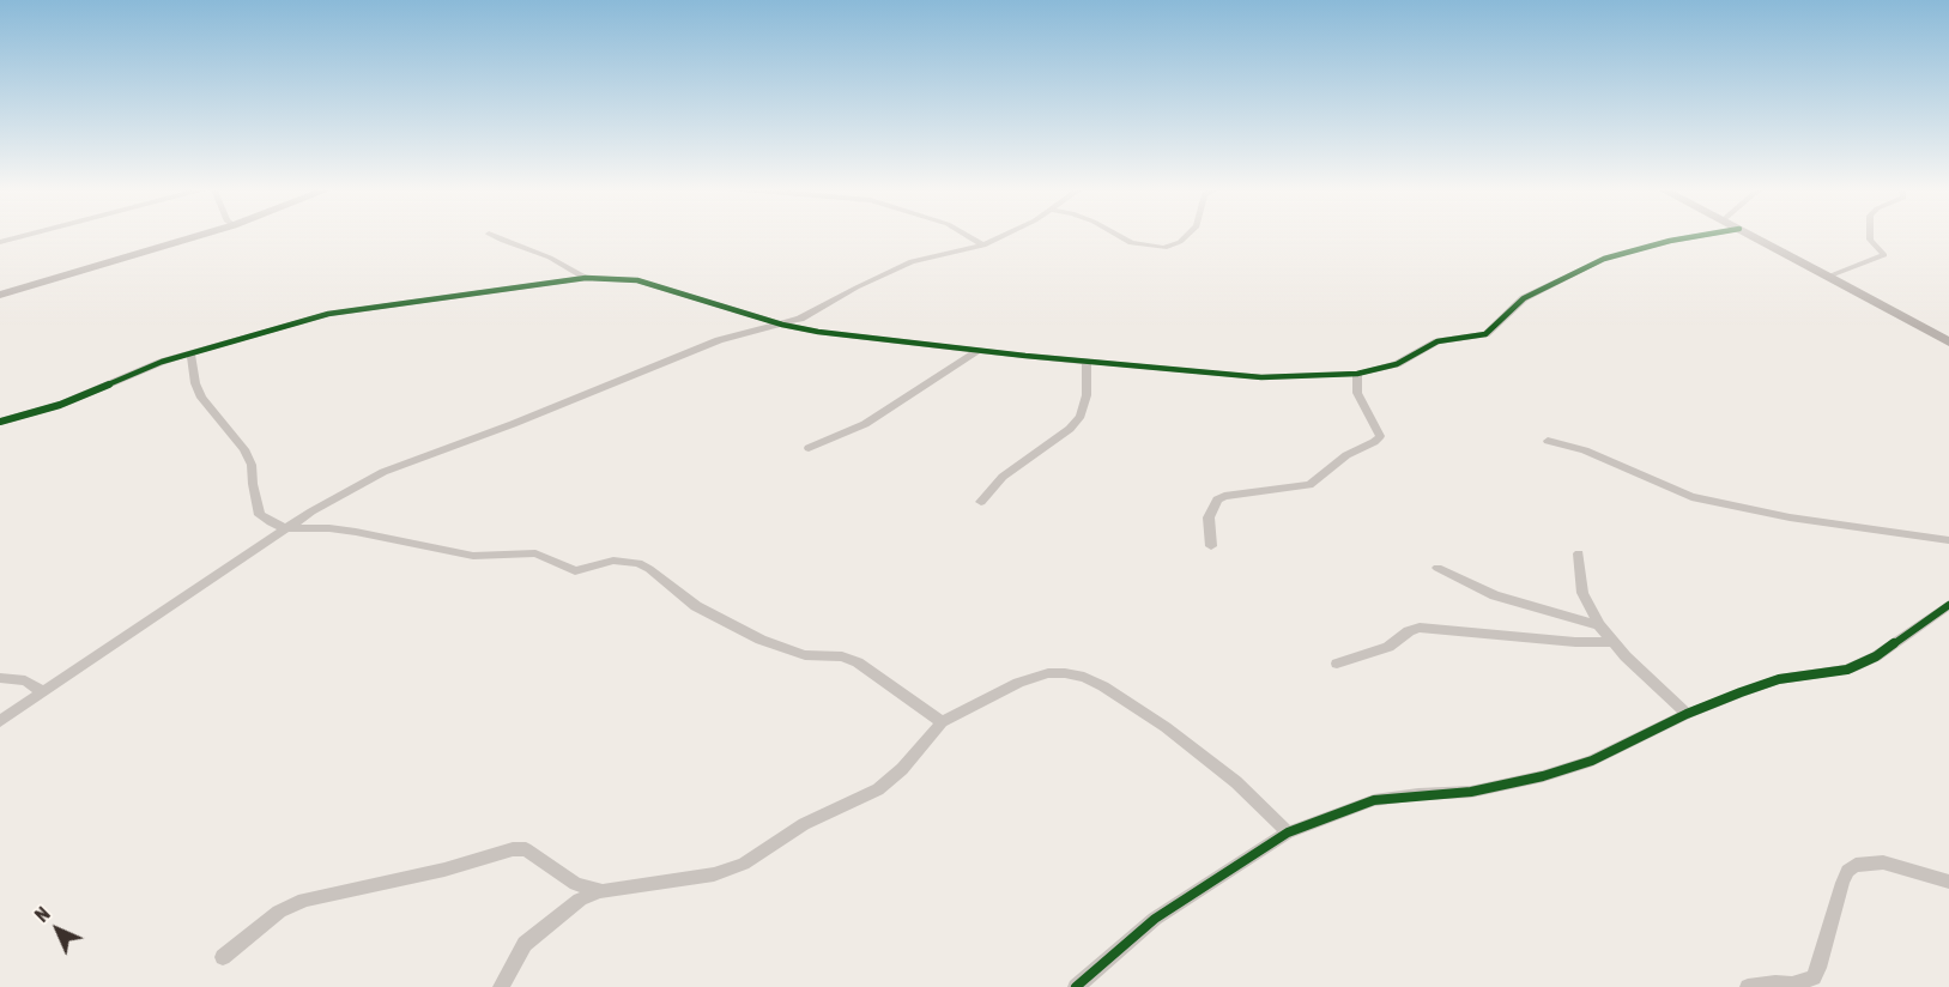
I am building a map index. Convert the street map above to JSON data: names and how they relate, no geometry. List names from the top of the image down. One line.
{"north":"top left"}
